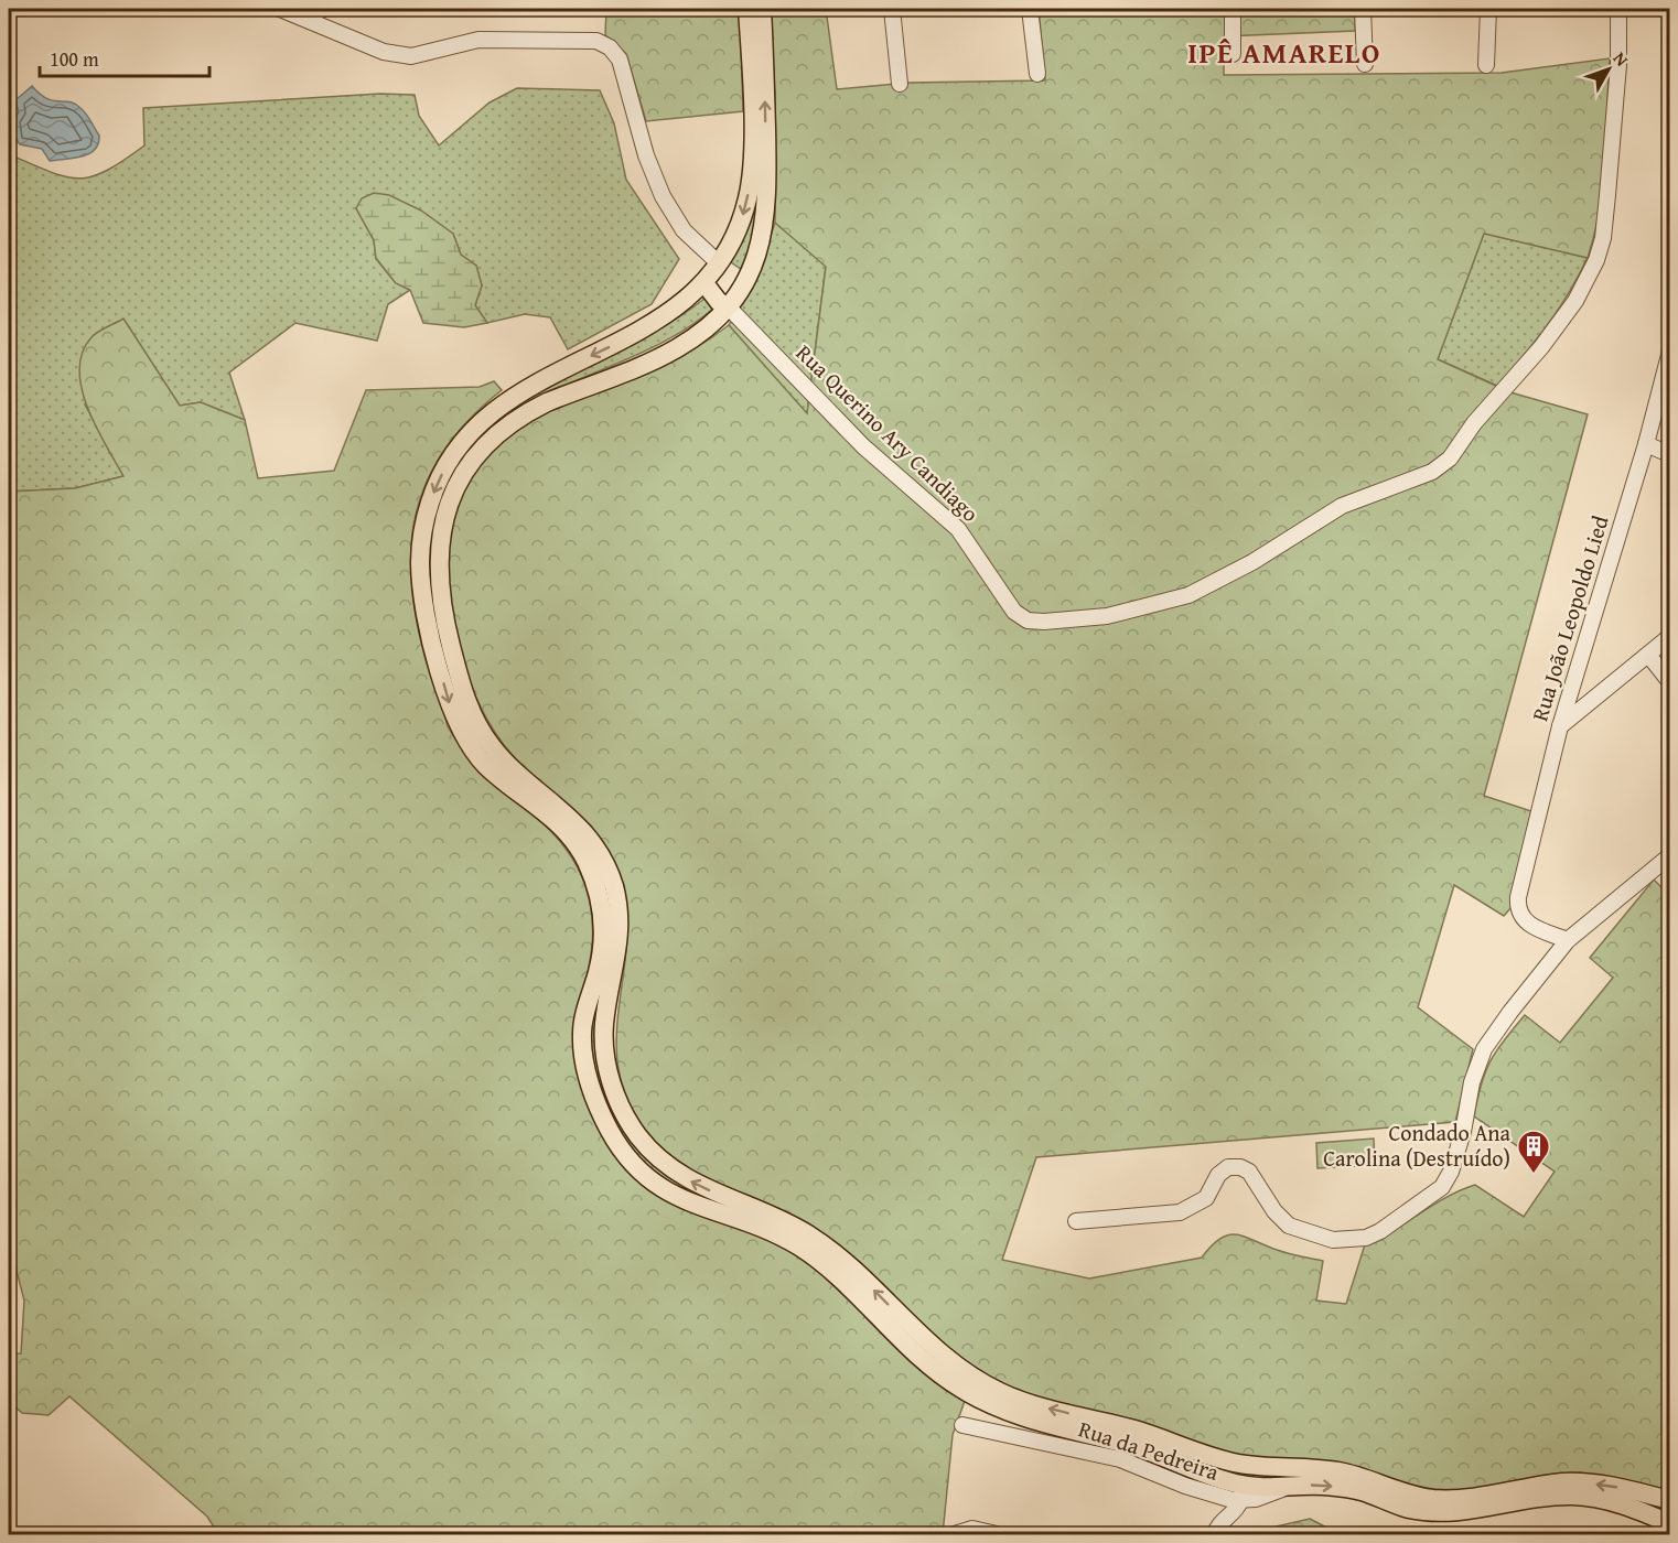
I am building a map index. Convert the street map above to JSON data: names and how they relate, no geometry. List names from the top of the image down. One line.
{"streets":{"street":["Rua Querino Ary Candiago","Rua João Leopoldo Lied","Rua da Pedreira"]},"districts":["IPÊ AMARELO"],"places":{"building":["Condado Ana Carolina (Destruído)"]},"scale_bar":"100 m","north":"top right"}
